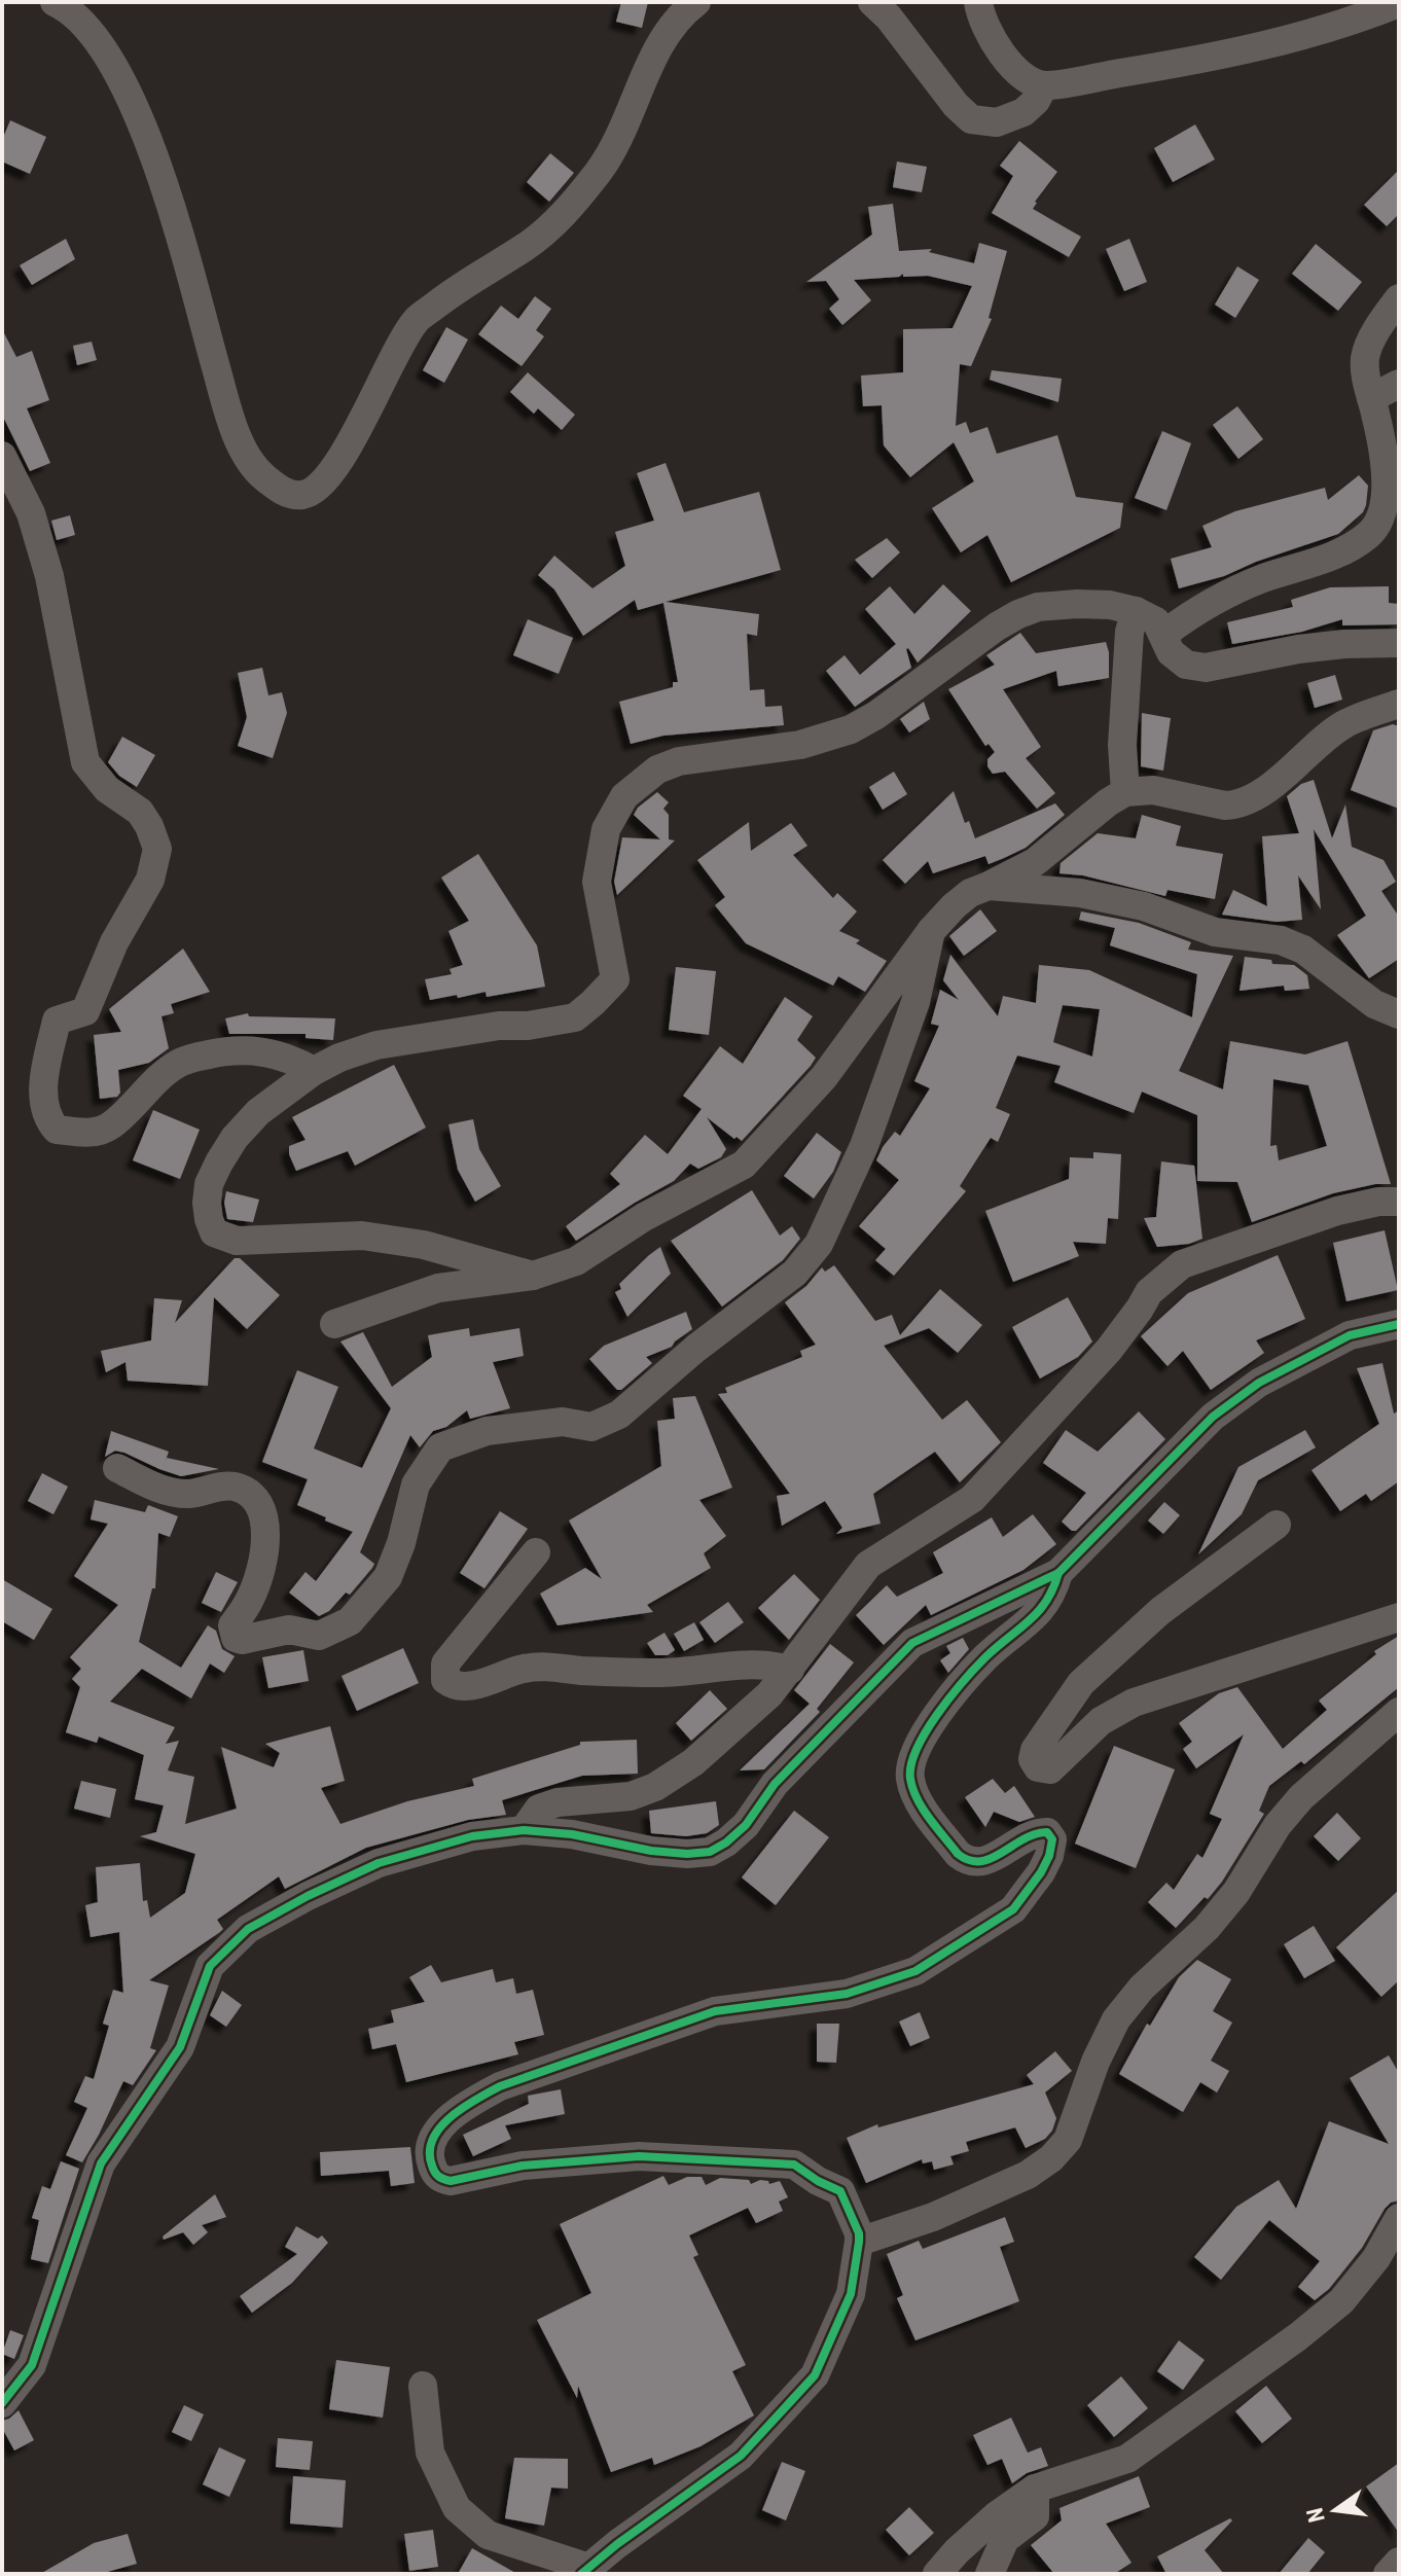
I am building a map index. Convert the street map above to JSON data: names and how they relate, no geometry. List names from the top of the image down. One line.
{"north":"left"}
